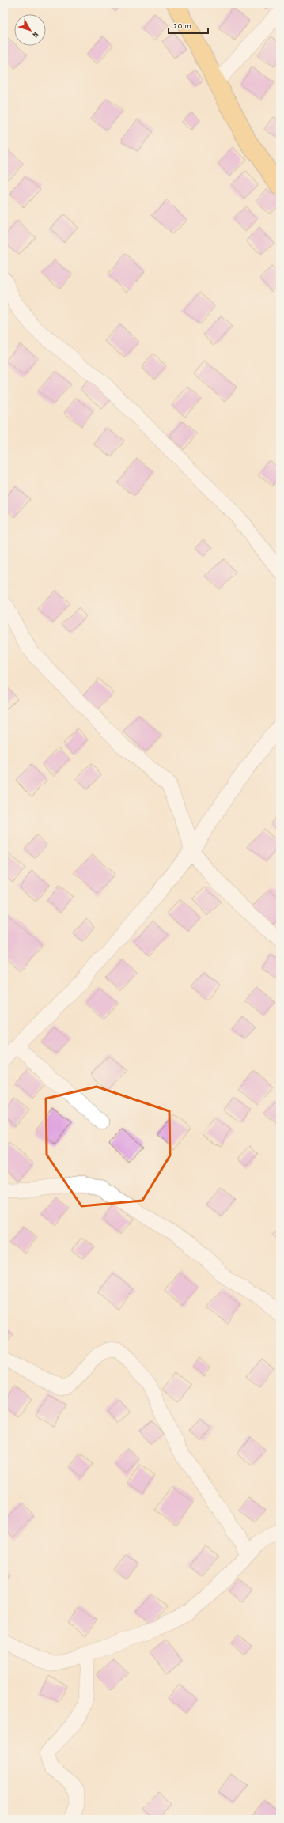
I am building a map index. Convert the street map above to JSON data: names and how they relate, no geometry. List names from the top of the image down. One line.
{"scale_bar":"20 m","north":"bottom right"}
